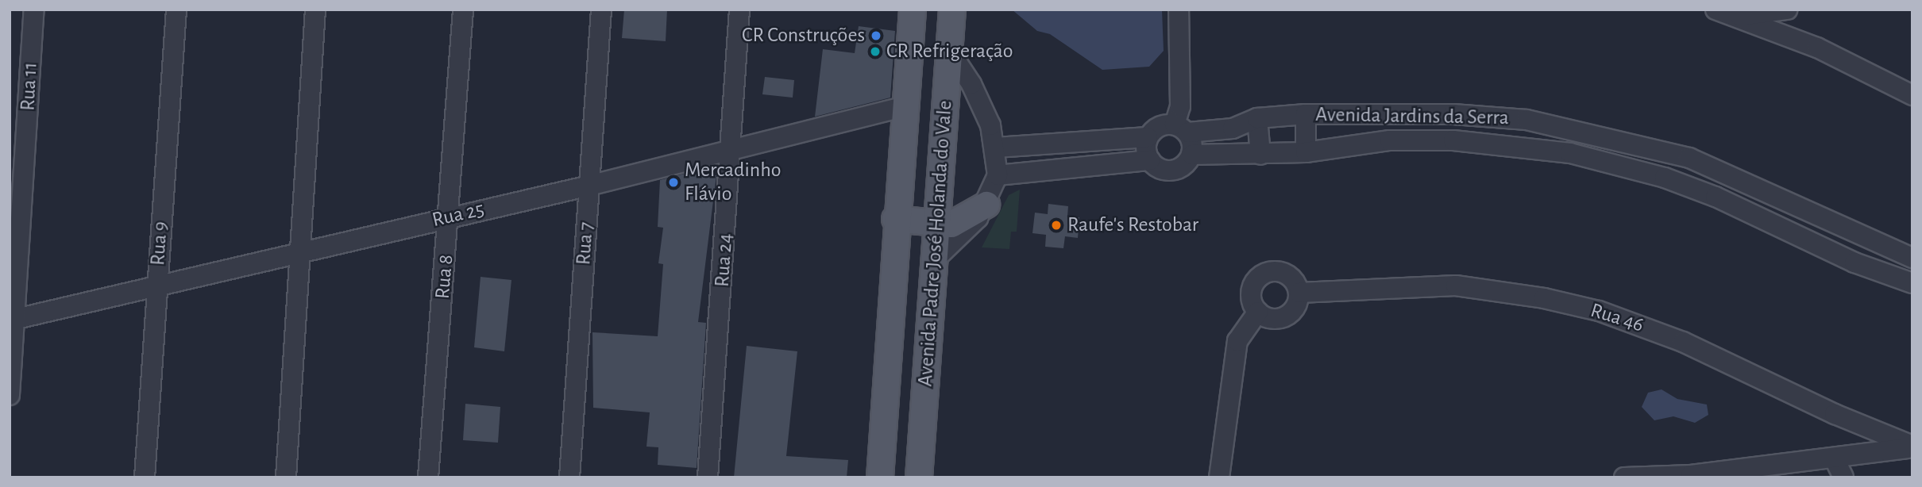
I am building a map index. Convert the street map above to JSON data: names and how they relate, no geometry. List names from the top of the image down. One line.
{"streets":{"main road":["Avenida Padre José Holanda do Vale"],"street":["Rua 11","Avenida Jardins da Serra","Rua 25","Rua 9","Rua 7","Rua 24","Rua 8","Rua 46"]},"crossings":[["Rua 11","Rua 25"],["Rua 25","Rua 9"],["Rua 25","Rua 7"],["Rua 25","Avenida Padre José Holanda do Vale"],["Rua 25","Rua 24"],["Rua 25","Rua 8"]],"places":["CR Construções","CR Refrigeração","Mercadinho Flávio","Raufe's Restobar"]}
